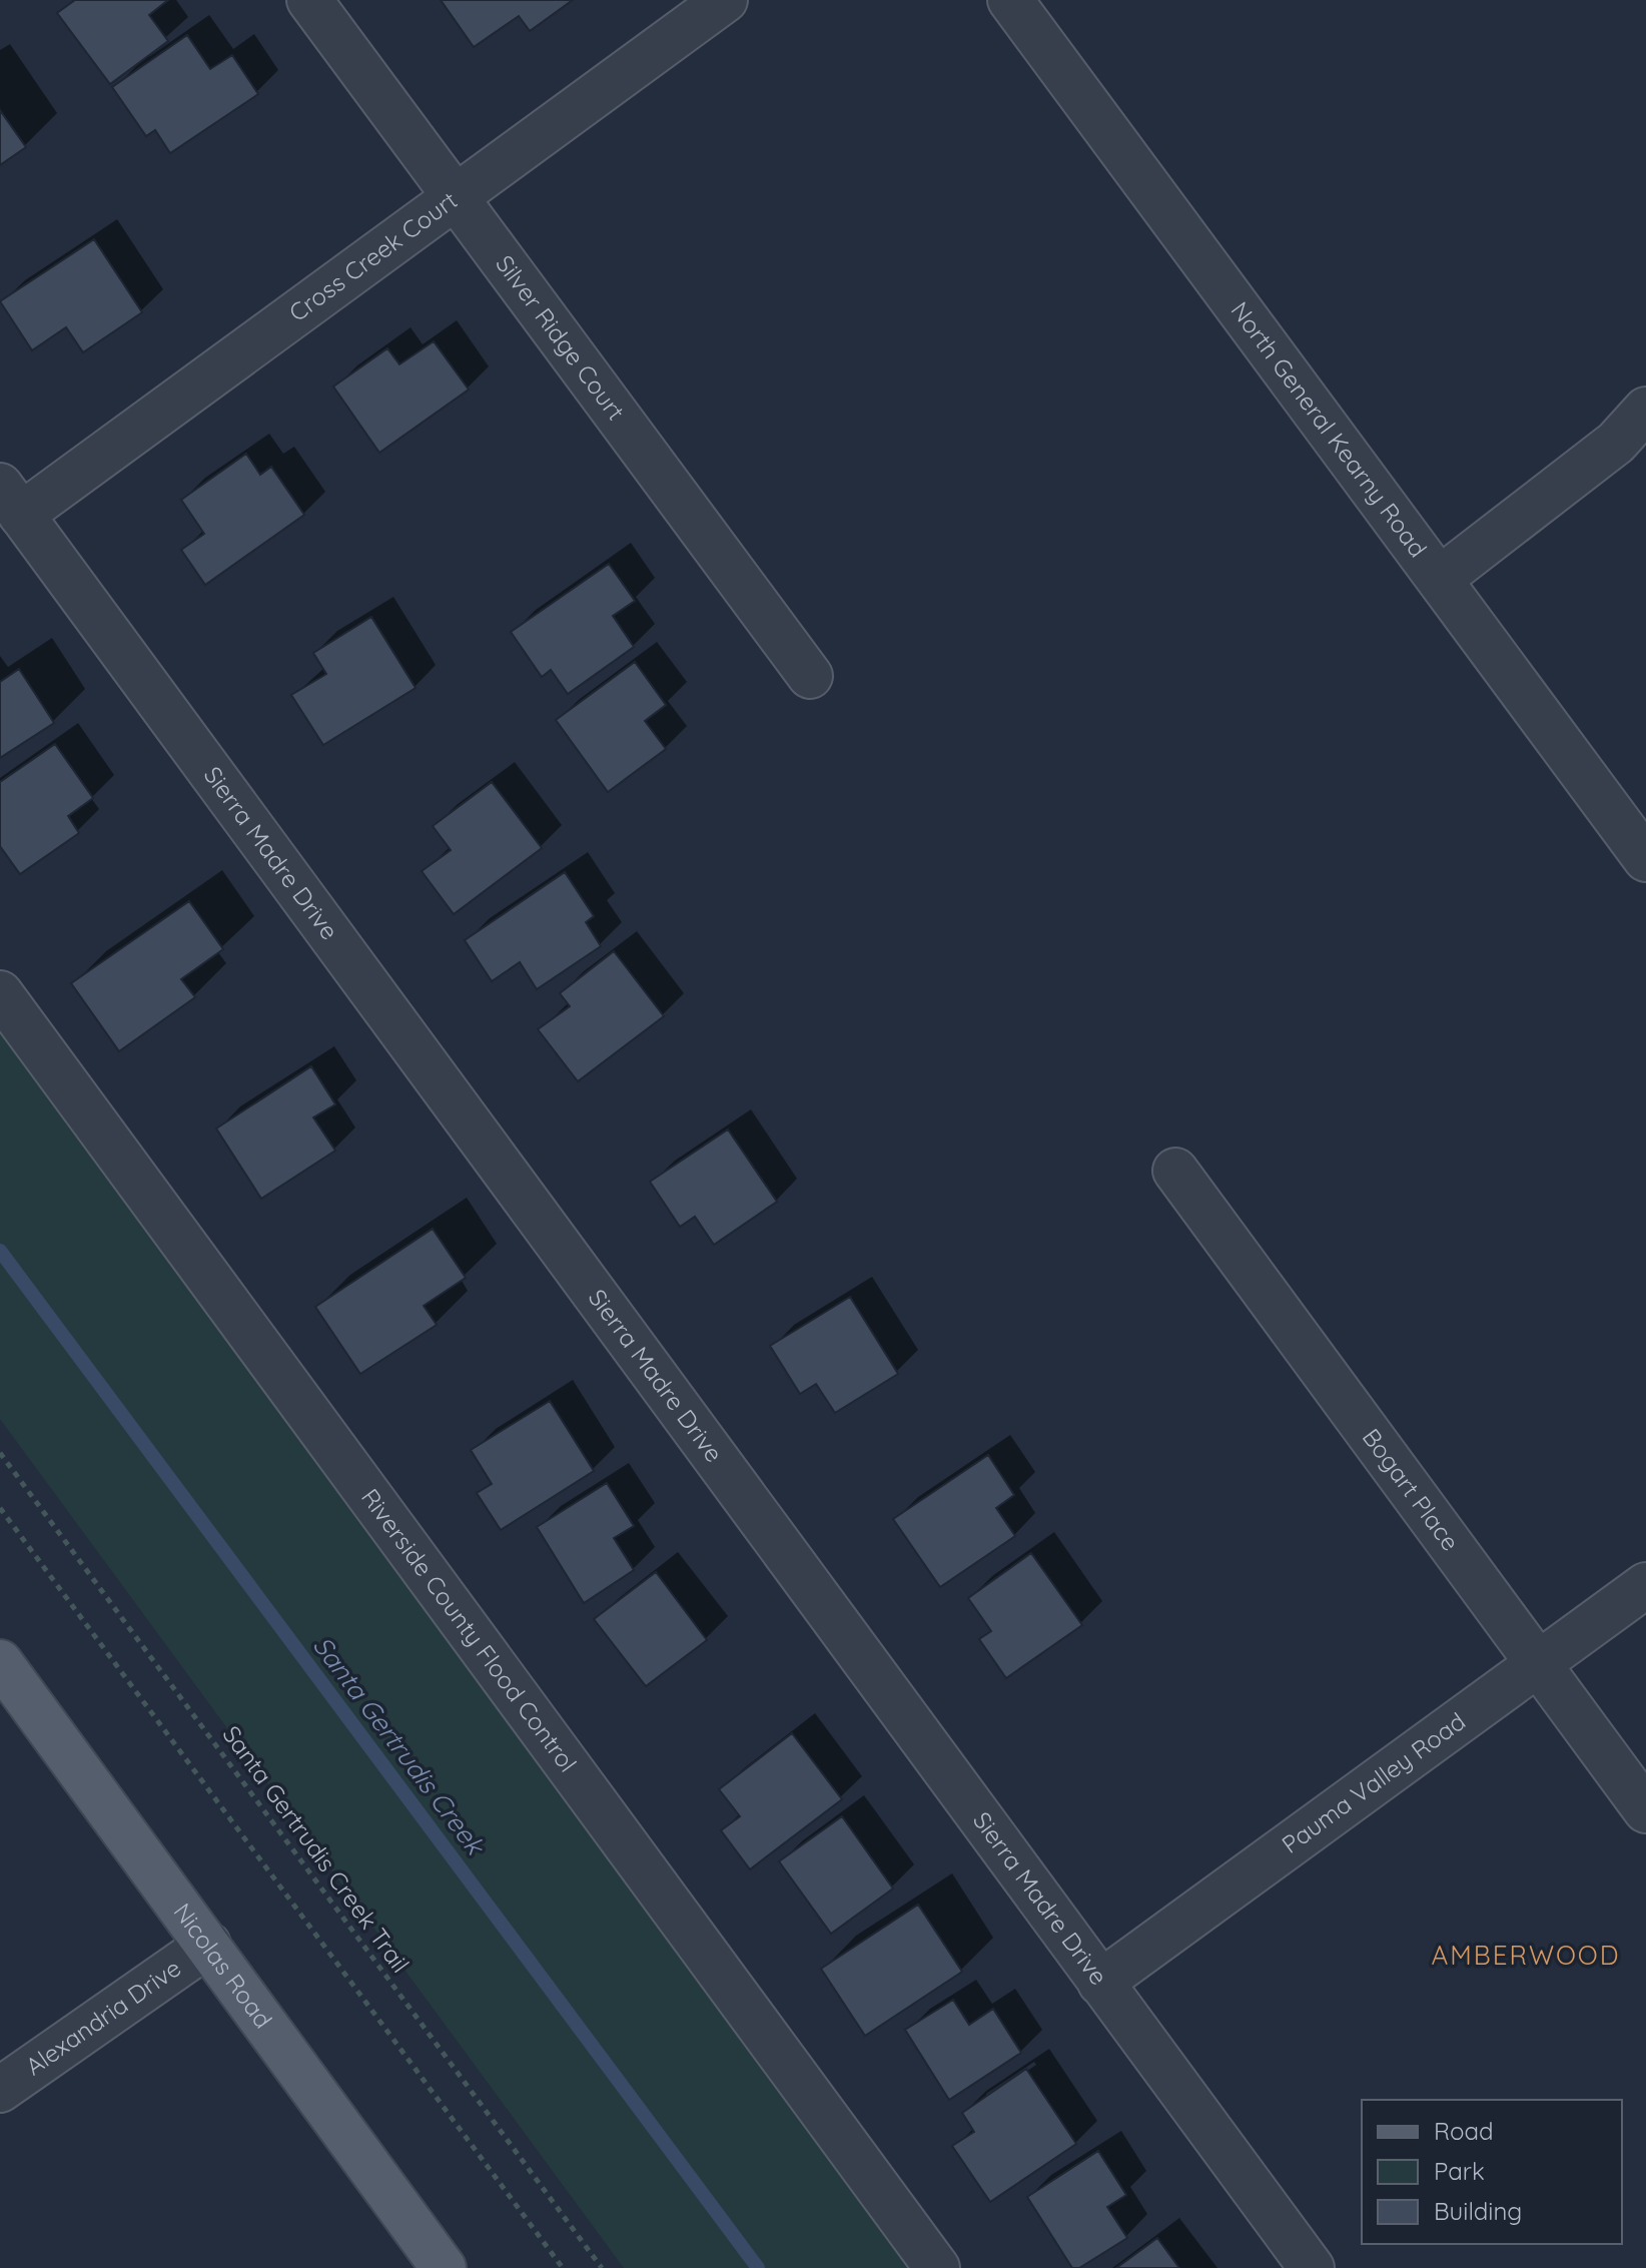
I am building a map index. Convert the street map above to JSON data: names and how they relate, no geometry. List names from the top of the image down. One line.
{"streets":{"main road":["Nicolas Road"],"street":["Cross Creek Court","Silver Ridge Court","North General Kearny Road","Sierra Madre Drive","Bogart Place","Riverside County Flood Control","Pauma Valley Road","Alexandria Drive"],"path":["Santa Gertrudis Creek Trail"]},"crossings":[["Cross Creek Court","Silver Ridge Court"],["Cross Creek Court","Sierra Madre Drive"],["Sierra Madre Drive","Pauma Valley Road"],["Bogart Place","Pauma Valley Road"],["Nicolas Road","Alexandria Drive"]],"districts":["AMBERWOOD"],"water":["Santa Gertrudis Creek"],"legend":["Road","Park","Building"]}
